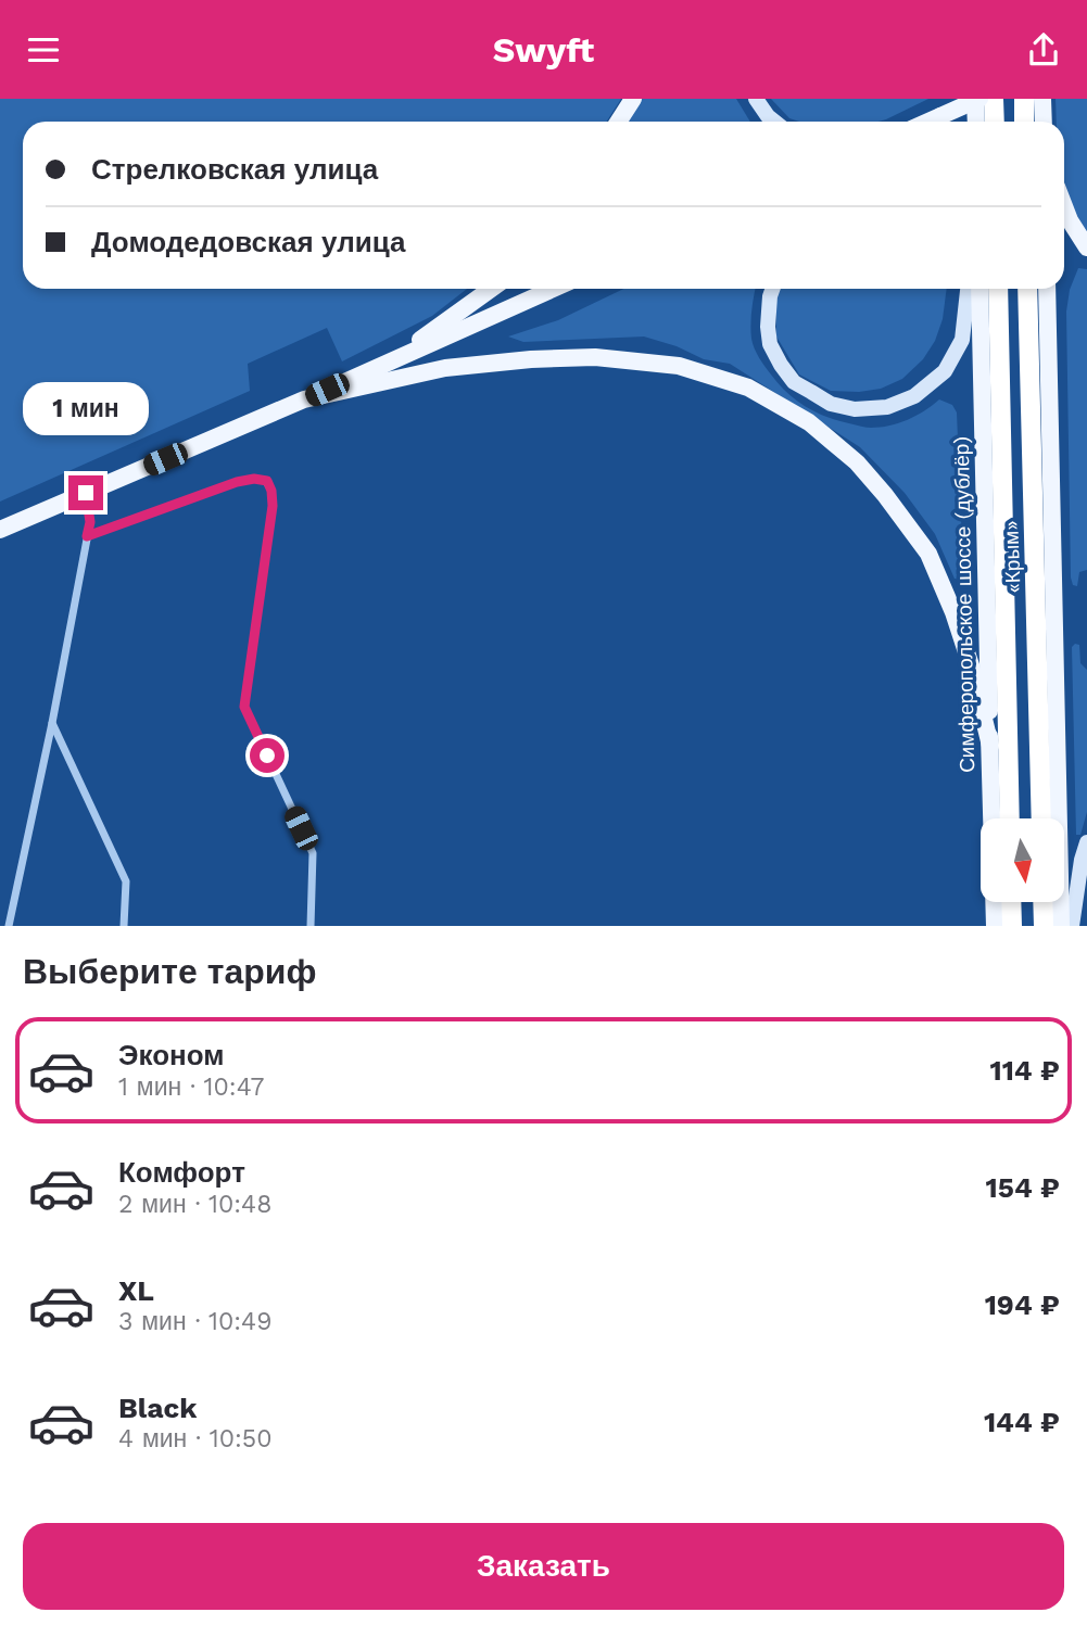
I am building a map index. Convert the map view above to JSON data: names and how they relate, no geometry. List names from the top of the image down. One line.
{"streets":{"highway":["«Крым»"],"main road":["Симферопольское шоссе (дублёр)"]},"north":"bottom","page":{"header":"Swyft","banner":["Стрелковская улица","Домодедовская улица"],"bubble":"1 мин","heading":"Выберите тариф","list":[{"name":"Эконом","note":"1 мин · 10:47","value":"114 ₽"},{"name":"Комфорт","note":"2 мин · 10:48","value":"154 ₽"},{"name":"XL","note":"3 мин · 10:49","value":"194 ₽"},{"name":"Black","note":"4 мин · 10:50","value":"144 ₽"}],"buttons":"Заказать"}}
